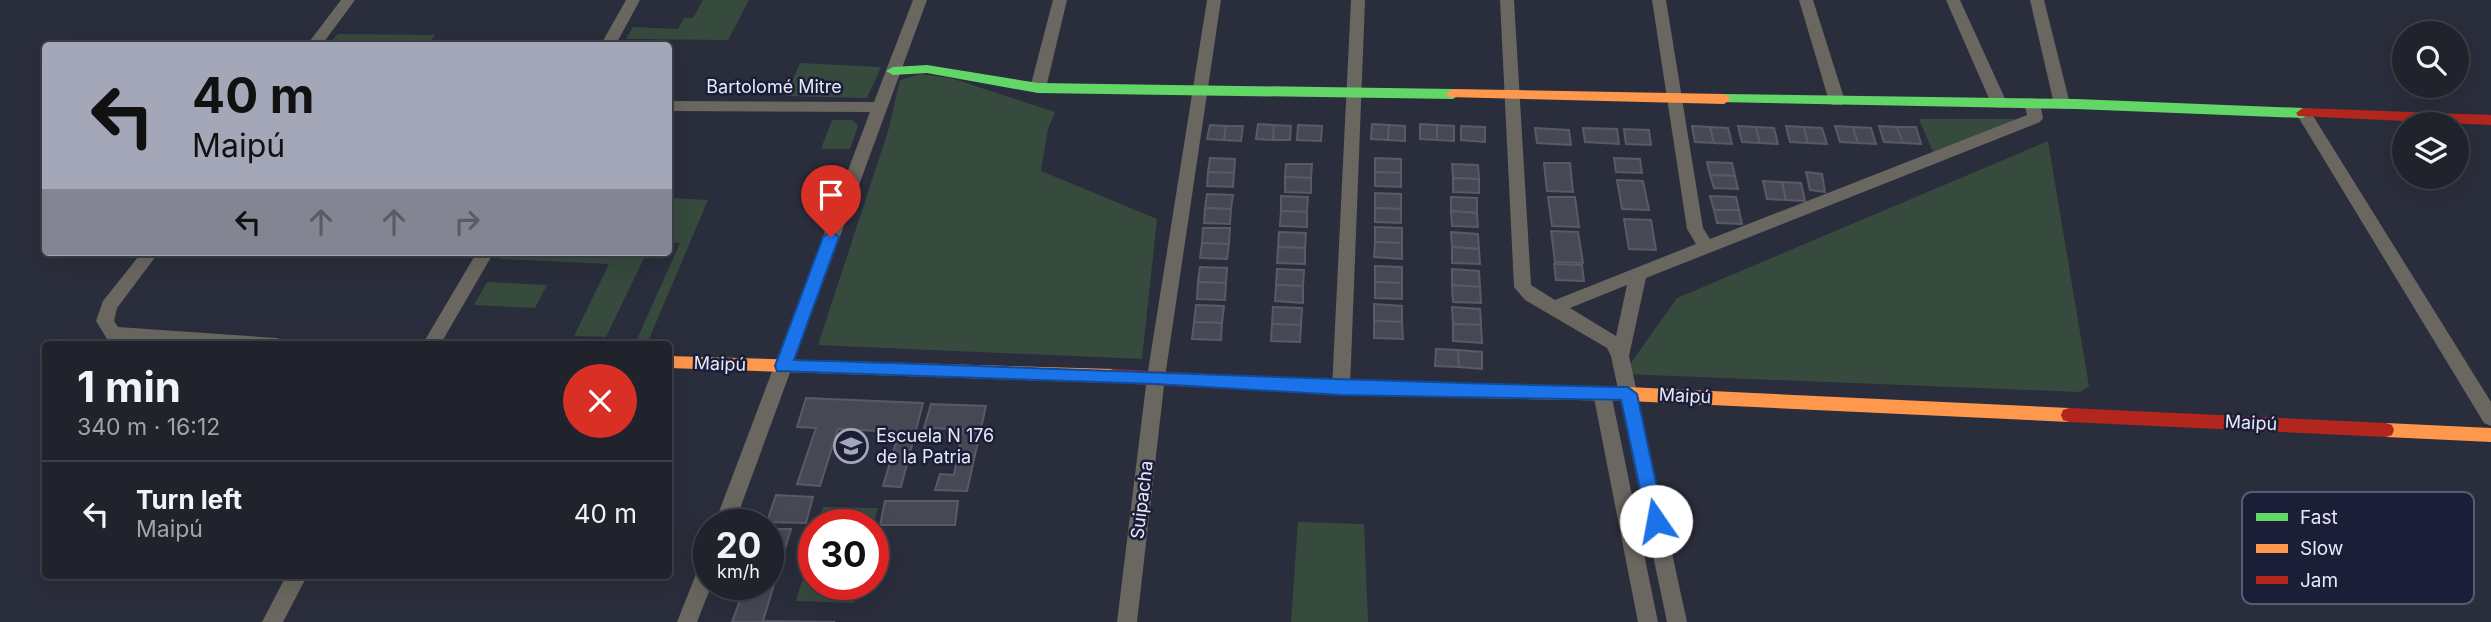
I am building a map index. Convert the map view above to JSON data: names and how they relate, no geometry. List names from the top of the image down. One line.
{"streets":{"street":["Bartolomé Mitre","Maipú","Suipacha"]},"crossings":[["Maipú","Suipacha"]],"places":{"school or university":["Escuela N 176 de la Patria"]},"legend":["Fast","Slow","Jam"],"page":{"turn":["40 m","Maipú"],"heading":["1 min","340 m · 16:12"],"list":[{"name":"Turn left","note":"Maipú","value":"40 m"}],"speed":"20 km/h","limit":"30"}}
